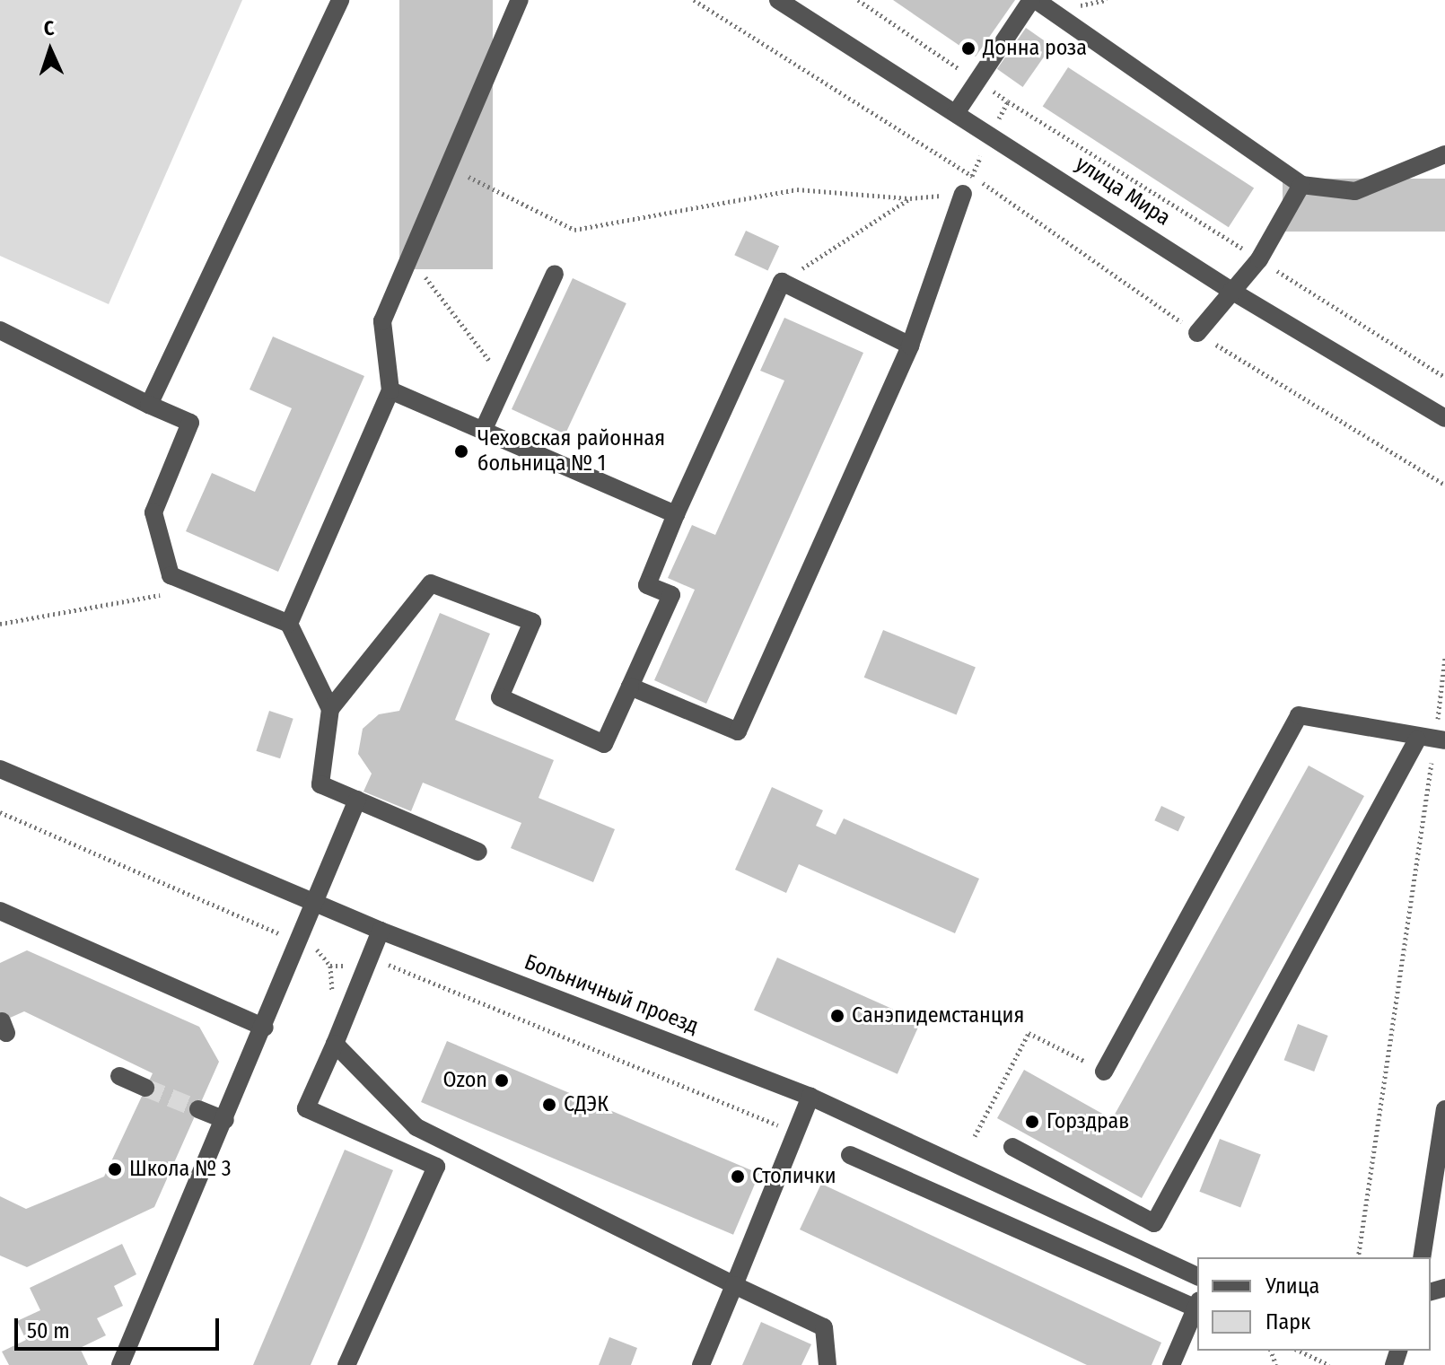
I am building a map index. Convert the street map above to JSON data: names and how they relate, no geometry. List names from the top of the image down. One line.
{"streets":{"street":["улица Мира","Больничный проезд"]},"places":["Донна роза","Чеховская районная больница № 1","Санэпидемстанция","Ozon","СДЭК","Горздрав","Школа № 3","Столички"],"legend":["Улица","Парк"],"scale_bar":"50 m","north":"top"}
